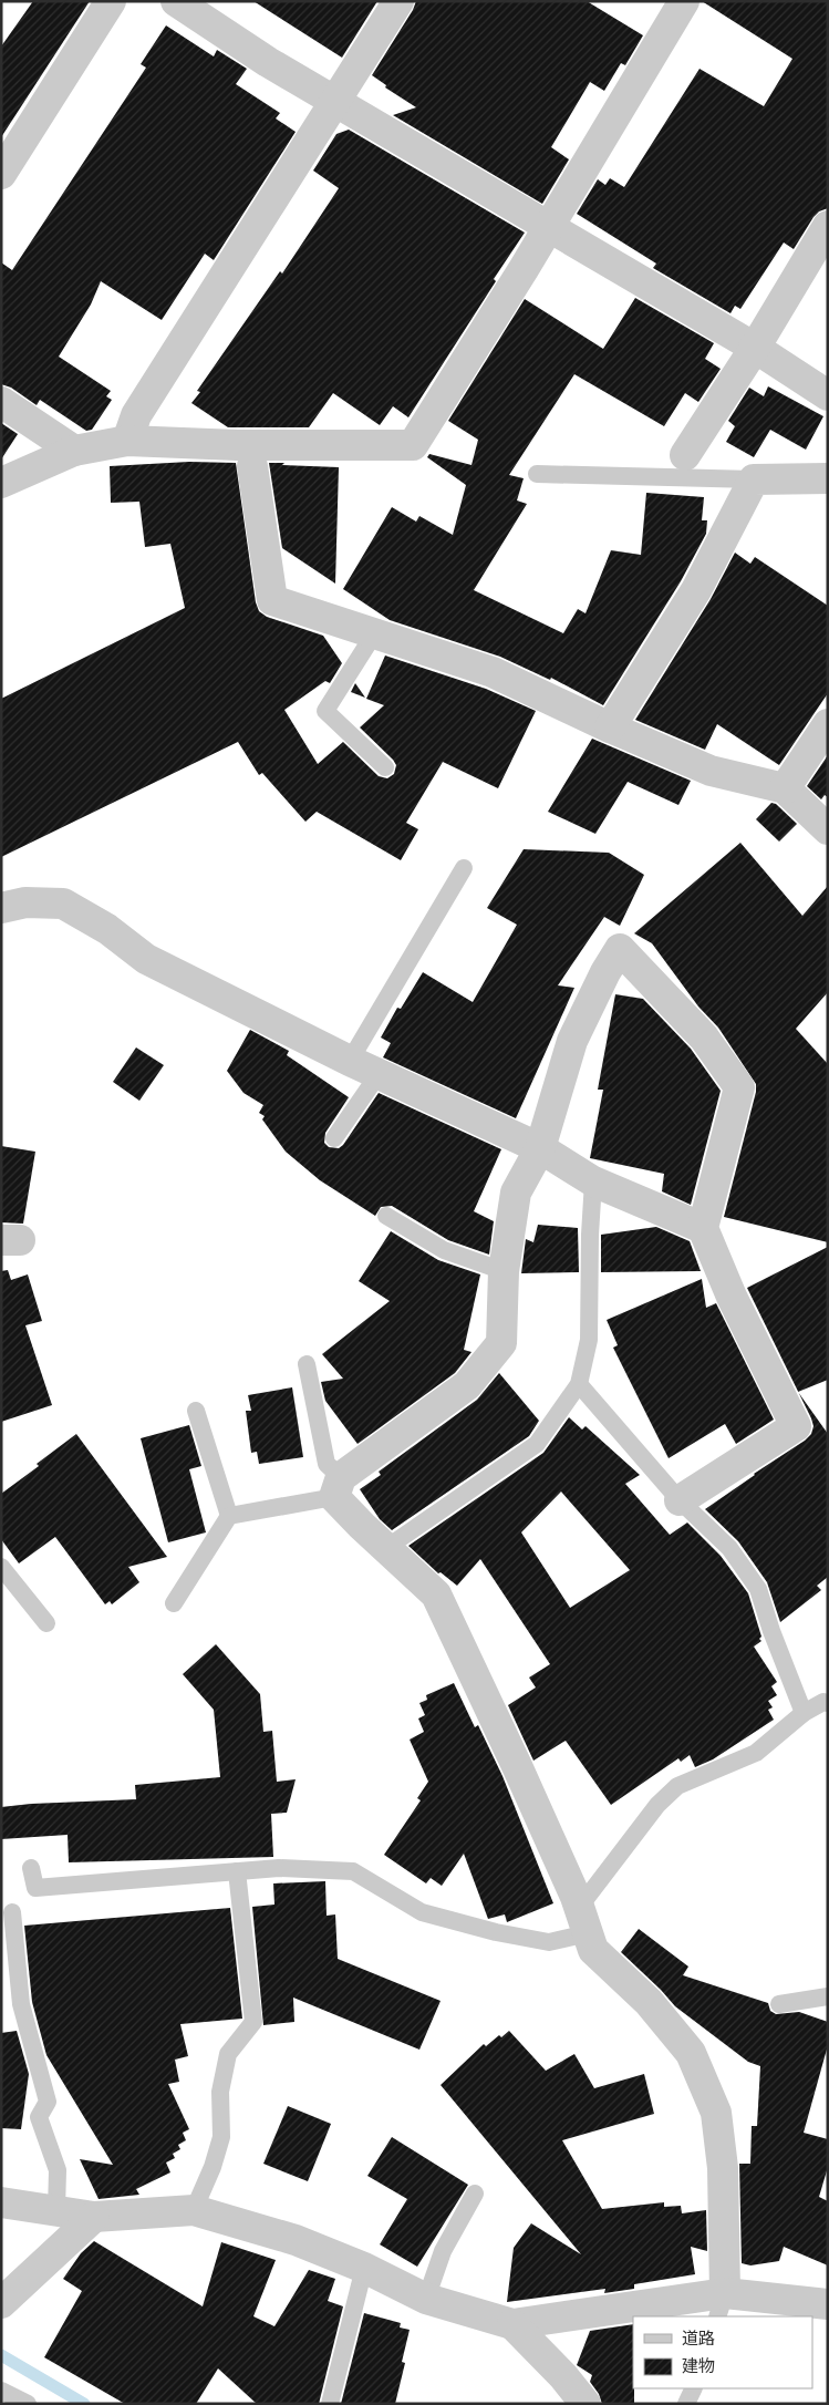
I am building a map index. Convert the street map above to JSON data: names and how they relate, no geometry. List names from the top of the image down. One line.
{"legend":["道路","建物"]}
